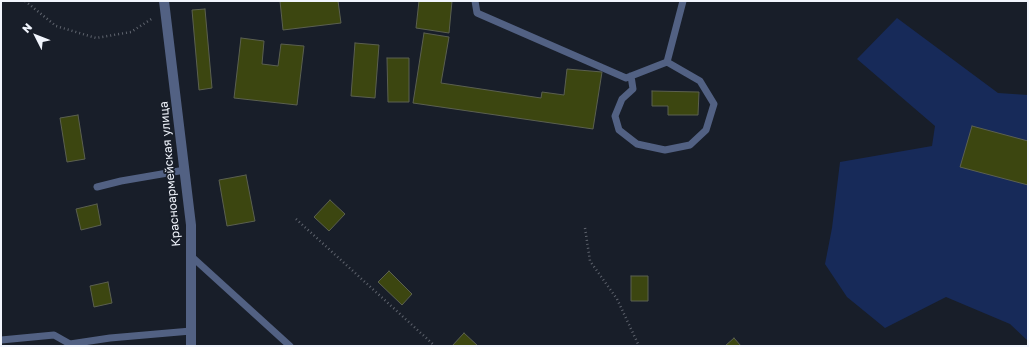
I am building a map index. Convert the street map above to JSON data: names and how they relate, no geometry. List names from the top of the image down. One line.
{"streets":{"street":["Красноармейская улица"]},"north":"top left"}
